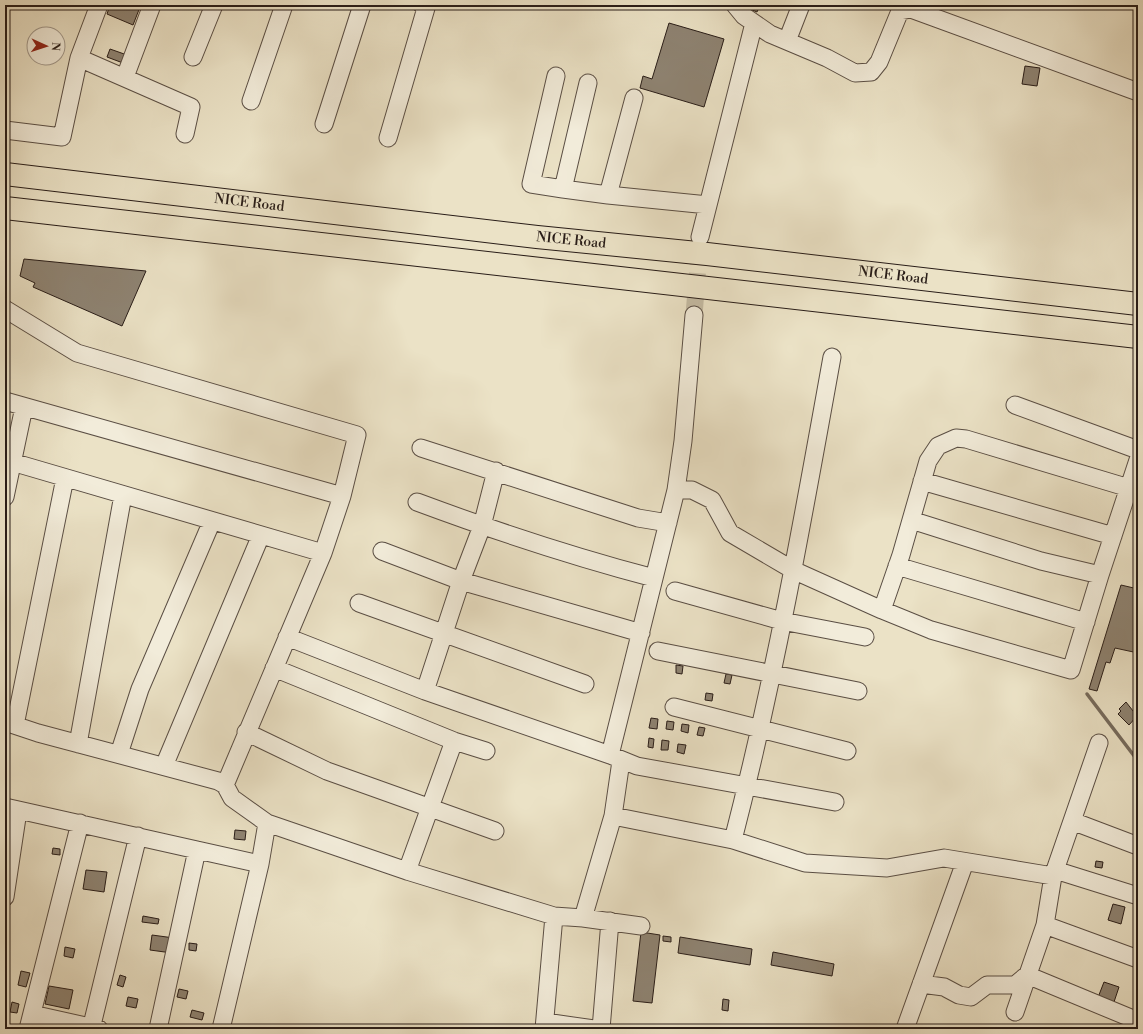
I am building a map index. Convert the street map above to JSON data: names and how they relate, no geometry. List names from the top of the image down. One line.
{"streets":{"highway":["NICE Road"]},"north":"right"}
